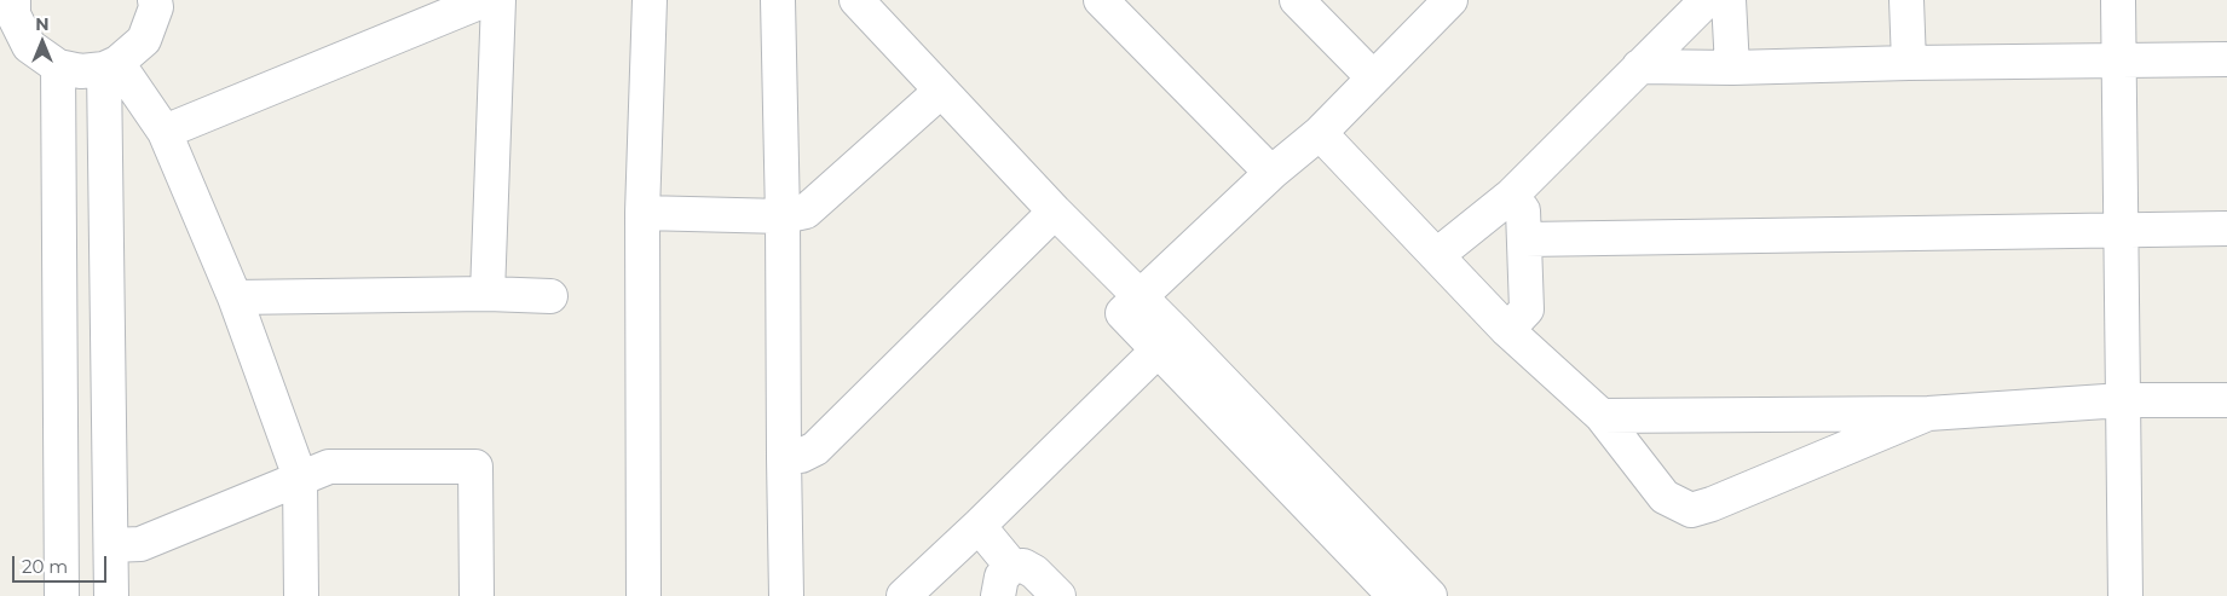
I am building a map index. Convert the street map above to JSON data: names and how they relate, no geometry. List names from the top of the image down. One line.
{"scale_bar":"20 m","north":"top"}
